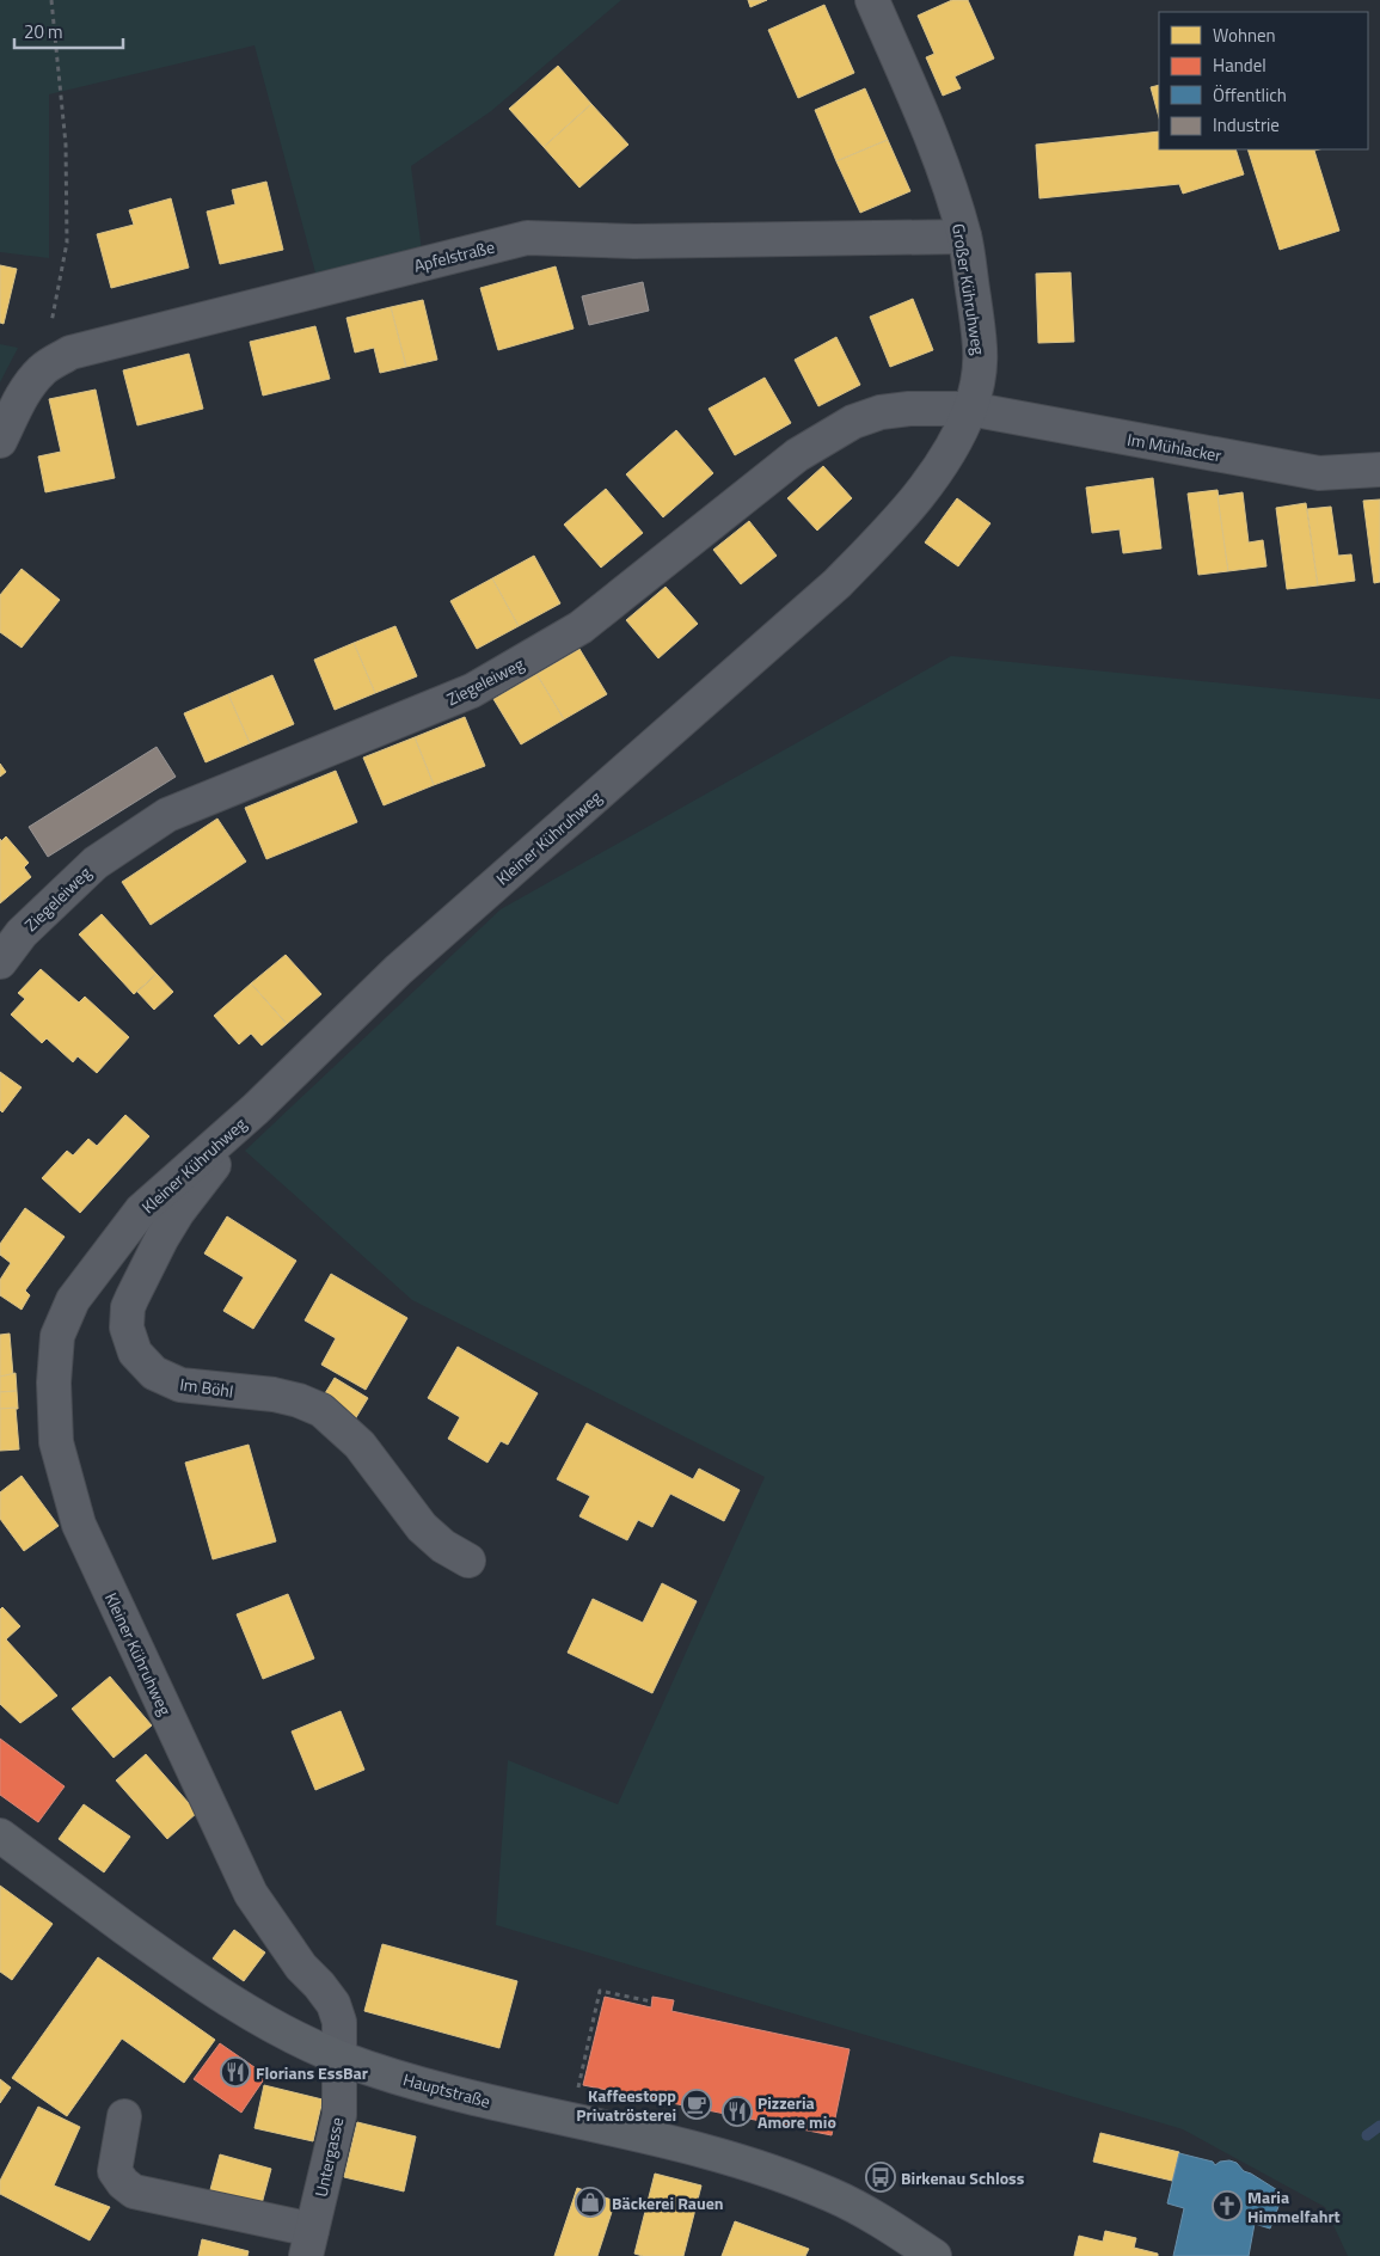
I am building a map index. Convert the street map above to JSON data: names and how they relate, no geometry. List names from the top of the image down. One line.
{"streets":{"main road":["Hauptstraße"],"street":["Apfelstraße","Großer Kühruhweg","Im Mühlacker","Ziegeleiweg","Kleiner Kühruhweg","Im Böhl","Untergasse"]},"crossings":[["Apfelstraße","Großer Kühruhweg"],["Großer Kühruhweg","Im Mühlacker"],["Großer Kühruhweg","Ziegeleiweg"],["Großer Kühruhweg","Kleiner Kühruhweg"],["Im Mühlacker","Ziegeleiweg"],["Kleiner Kühruhweg","Im Böhl"],["Kleiner Kühruhweg","Hauptstraße"],["Kleiner Kühruhweg","Untergasse"],["Hauptstraße","Untergasse"]],"places":{"restaurant":["Florians EssBar","Pizzeria Amore mio"],"cafe":["Kaffeestopp Privatrösterei"],"bus stop":["Birkenau Schloss"],"shop":["Bäckerei Rauen"],"church":["Maria Himmelfahrt"]},"legend":["Wohnen","Handel","Öffentlich","Industrie"],"scale_bar":"20 m"}
